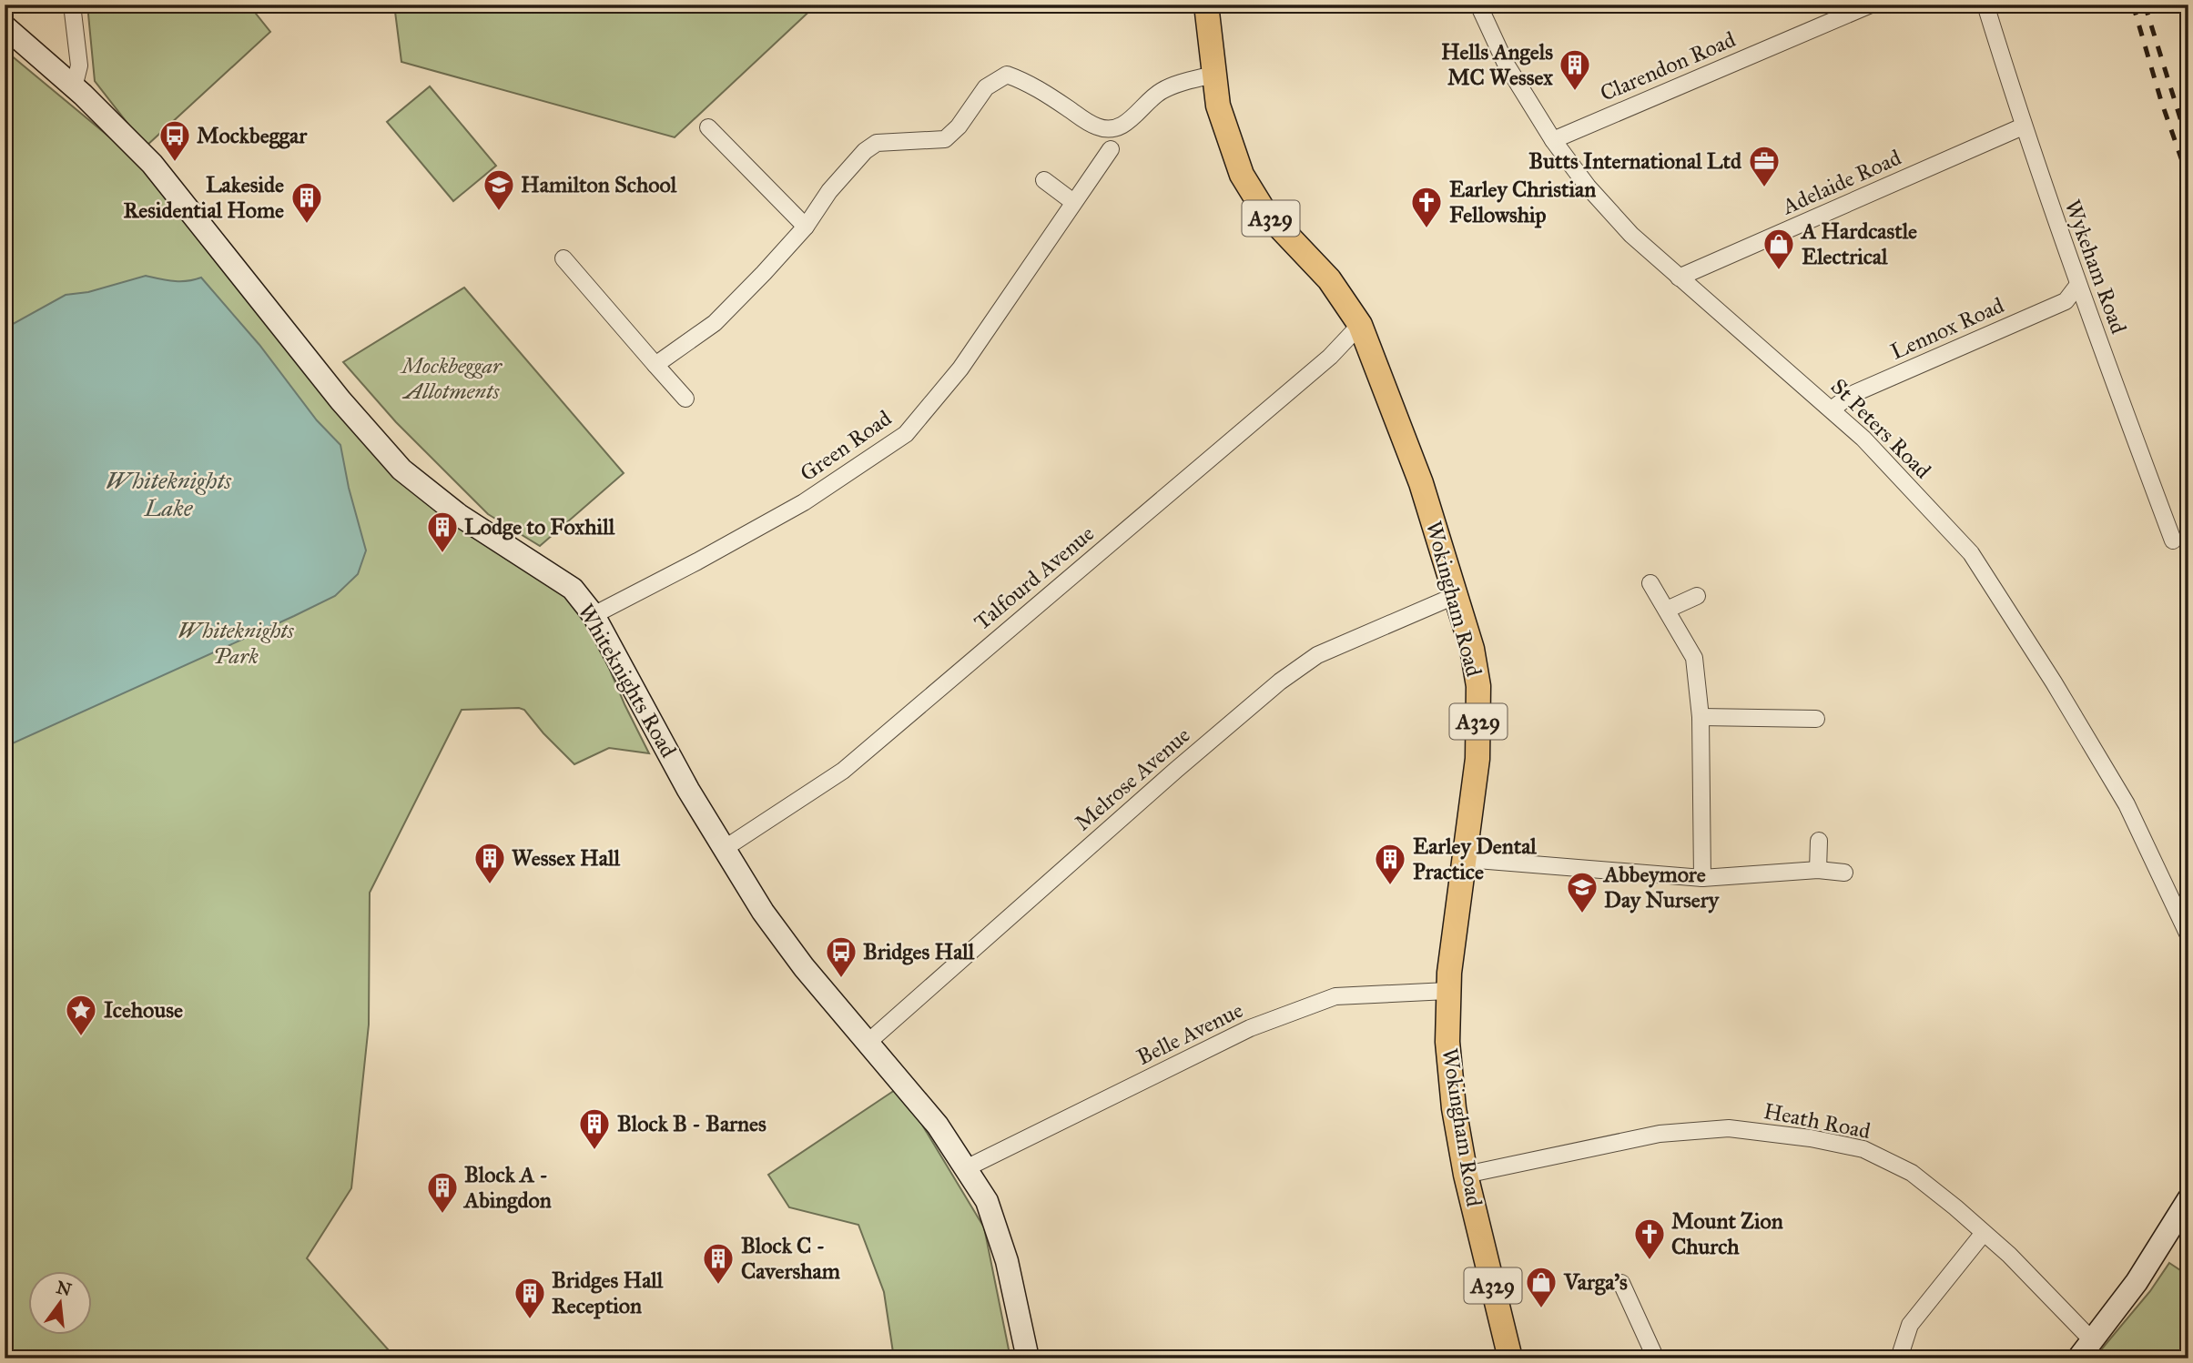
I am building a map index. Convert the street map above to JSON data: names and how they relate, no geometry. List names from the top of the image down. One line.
{"streets":{"main road":["A329","Wokingham Road"],"street":["Clarendon Road","Adelaide Road","Wykeham Road","Lennox Road","St Peters Road","Green Road","Talfourd Avenue","Whiteknights Road","Melrose Avenue","Belle Avenue","Heath Road"]},"crossings":[["Clarendon Road","St Peters Road"],["Adelaide Road","Wykeham Road"],["Adelaide Road","St Peters Road"],["Wykeham Road","Lennox Road"],["Lennox Road","St Peters Road"],["Green Road","Whiteknights Road"],["Talfourd Avenue","Wokingham Road"],["Talfourd Avenue","Whiteknights Road"],["Wokingham Road","Melrose Avenue"],["Wokingham Road","Belle Avenue"],["Wokingham Road","Heath Road"],["Whiteknights Road","Melrose Avenue"],["Whiteknights Road","Belle Avenue"]],"water":["Whiteknights Lake"],"parks":["Mockbeggar Allotments","Whiteknights Park"],"places":{"building":["Hells Angels MC Wessex","Lakeside Residential Home","Lodge to Foxhill","Wessex Hall","Earley Dental Practice","Block B - Barnes","Block A - Abingdon","Block C - Caversham","Bridges Hall Reception"],"bus stop":["Mockbeggar","Bridges Hall"],"office":["Butts International Ltd"],"school or university":["Hamilton School","Abbeymore Day Nursery"],"church":["Earley Christian Fellowship","Mount Zion Church"],"shop":["A Hardcastle Electrical","Varga's"],"place":["Icehouse"]},"north":"top"}
